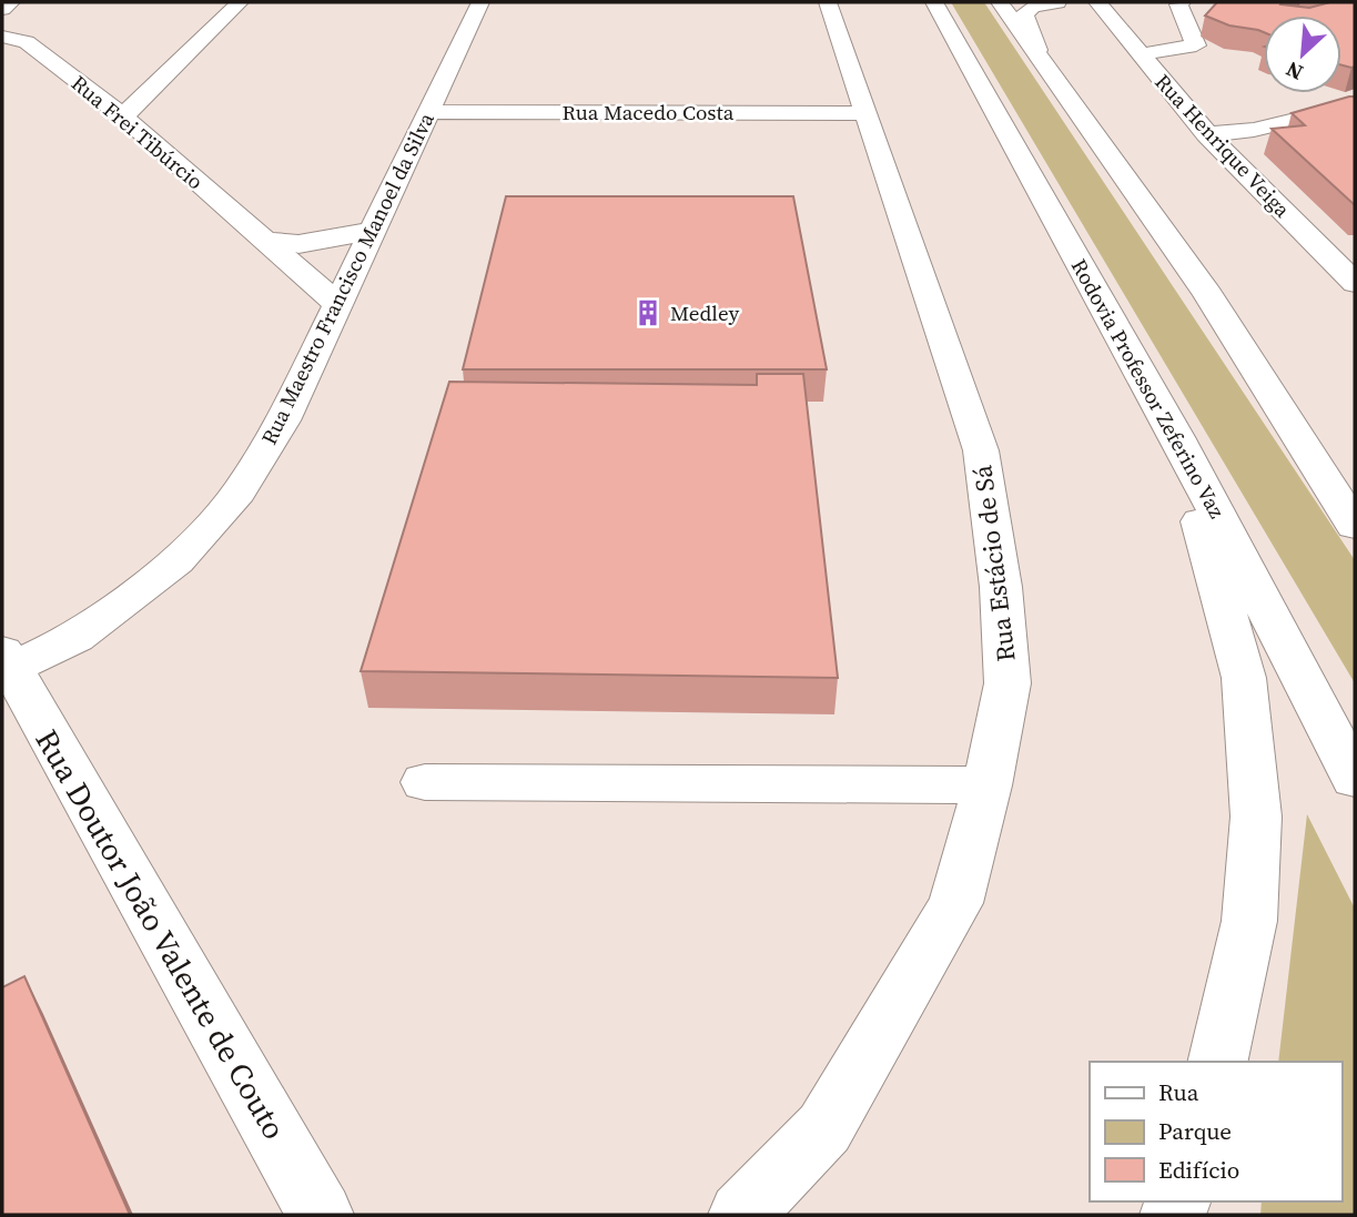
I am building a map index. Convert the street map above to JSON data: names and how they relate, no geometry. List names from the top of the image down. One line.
{"streets":{"main road":["Rua Macedo Costa","Rua Frei Tibúrcio","Rua Henrique Veiga","Rua Maestro Francisco Manoel da Silva","Rodovia Professor Zeferino Vaz","Rua Estácio de Sá","Rua Doutor João Valente de Couto"]},"crossings":[["Rua Macedo Costa","Rua Maestro Francisco Manoel da Silva"],["Rua Macedo Costa","Rua Estácio de Sá"],["Rua Frei Tibúrcio","Rua Maestro Francisco Manoel da Silva"],["Rua Maestro Francisco Manoel da Silva","Rua Doutor João Valente de Couto"]],"places":{"building":["Medley"]},"legend":["Rua","Parque","Edifício"],"north":"bottom left"}
